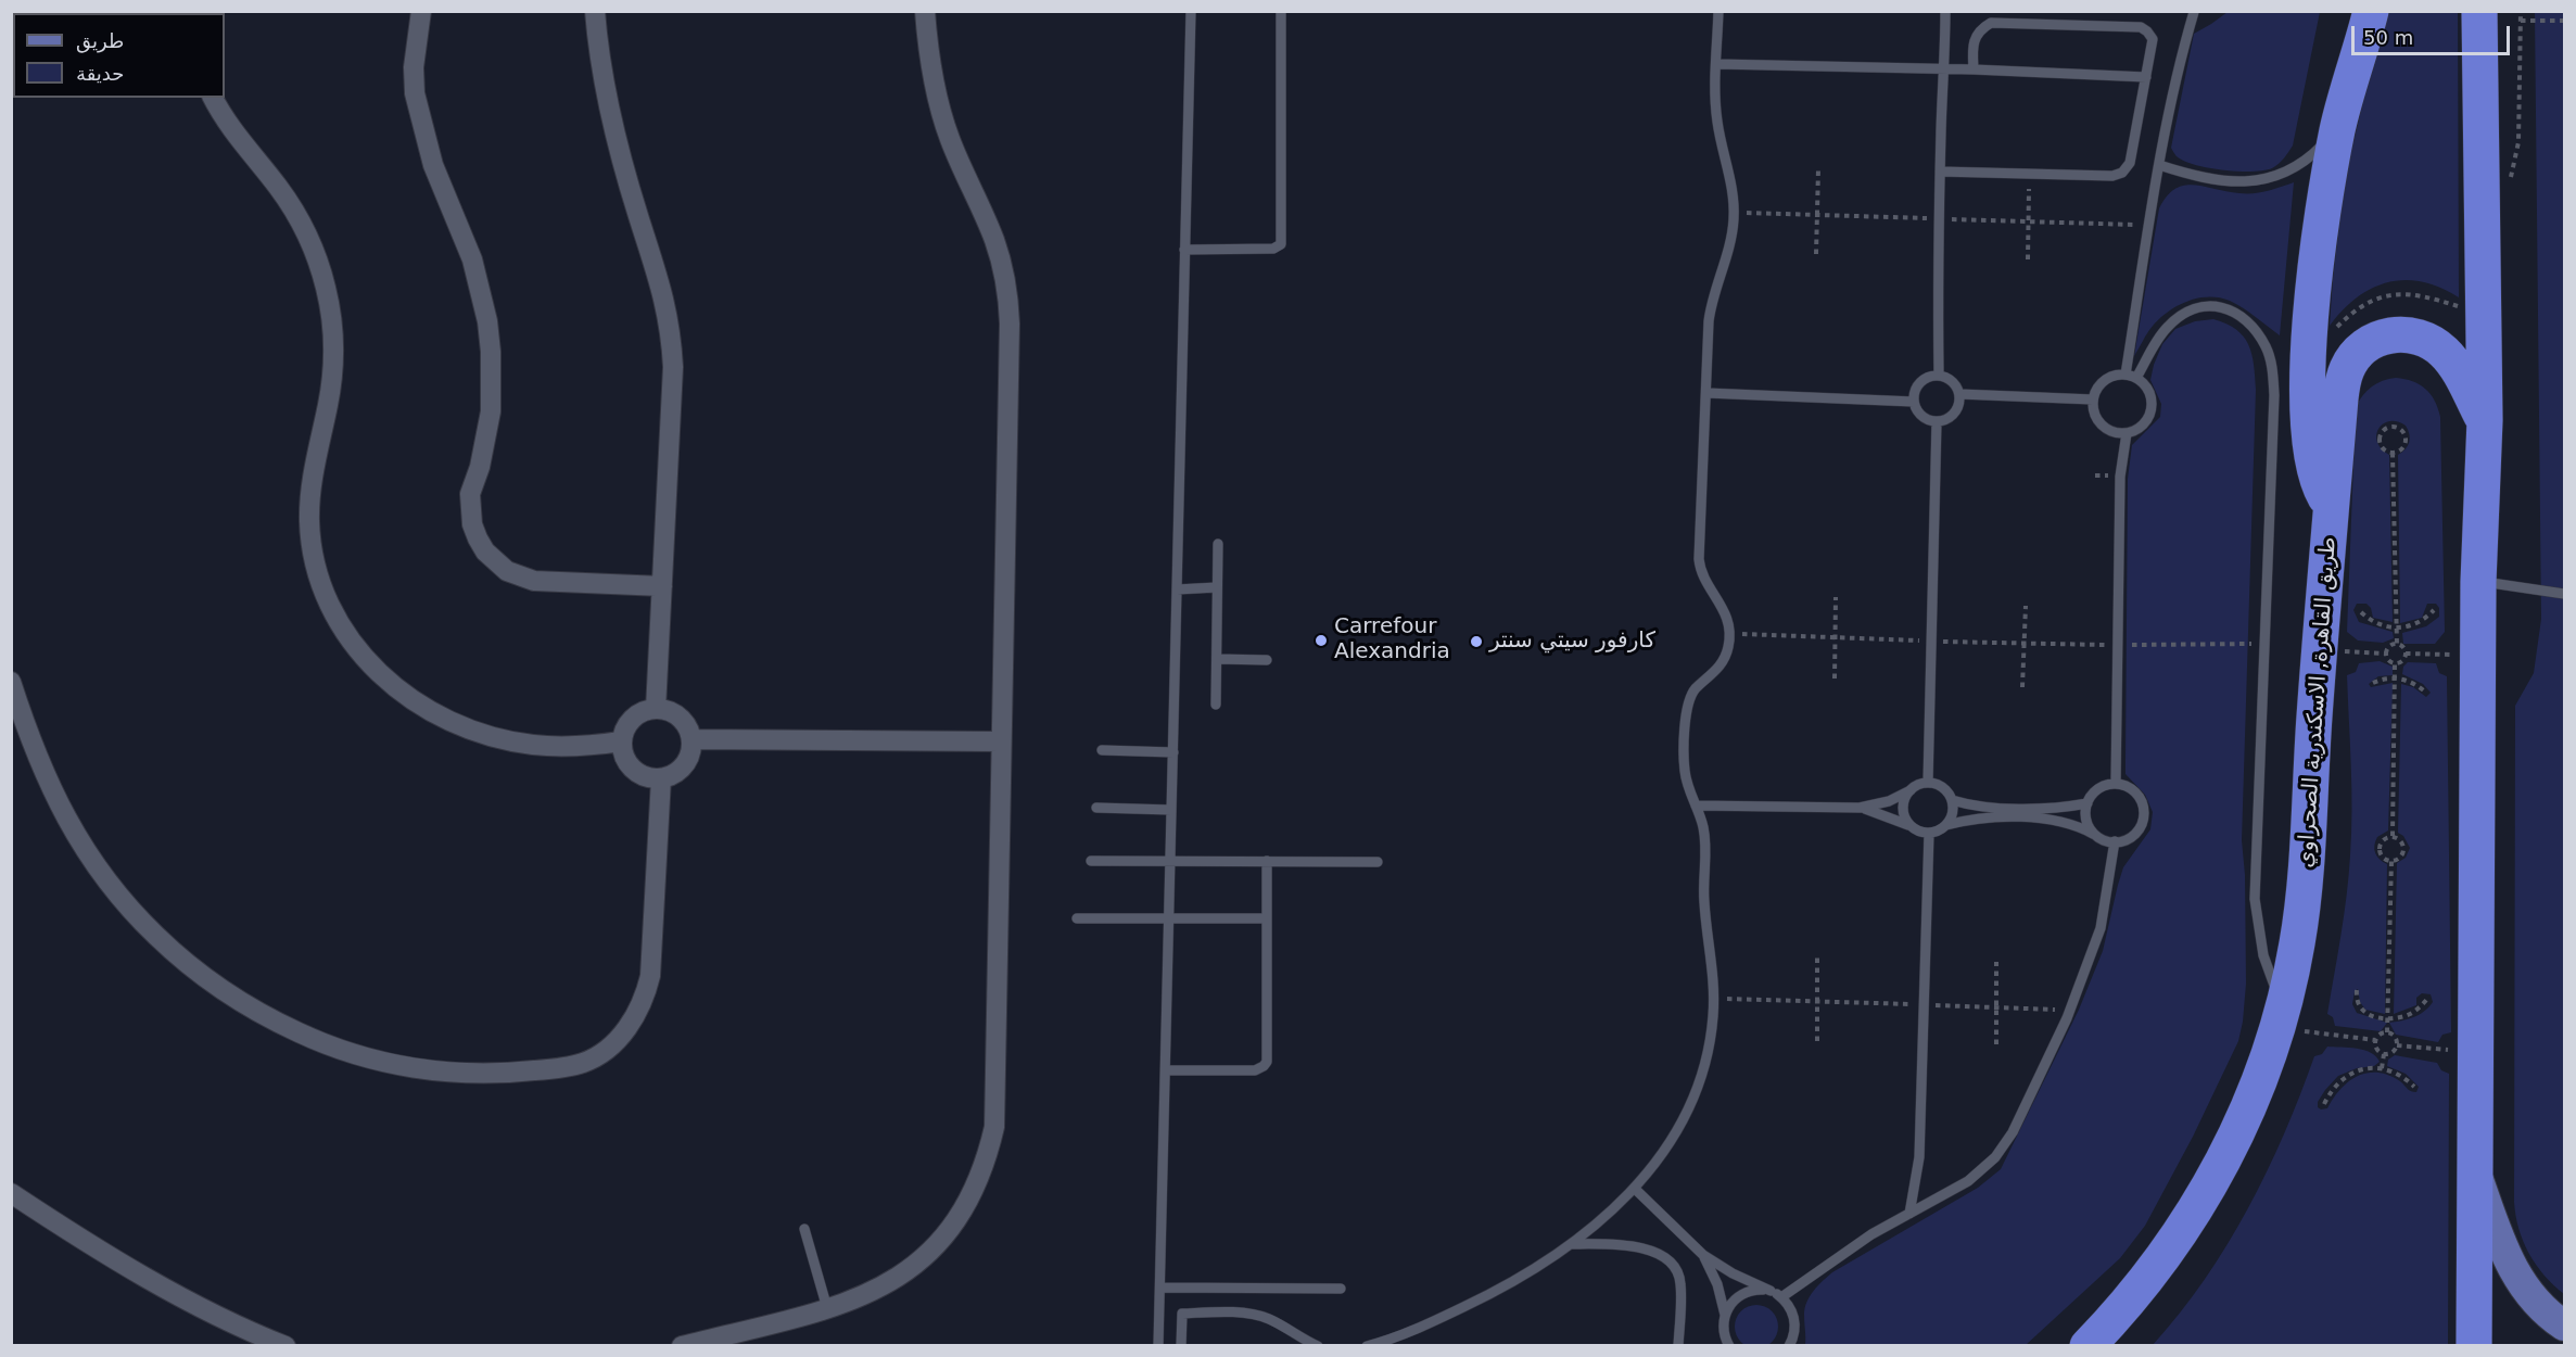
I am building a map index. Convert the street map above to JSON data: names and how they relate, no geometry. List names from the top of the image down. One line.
{"streets":{"highway":["طريق القاهرة, الاسكندرية الصحراوي"]},"places":["Carrefour Alexandria","كارفور سيتي سنتر"],"legend":["طريق","حديقة"],"scale_bar":"50 m"}
